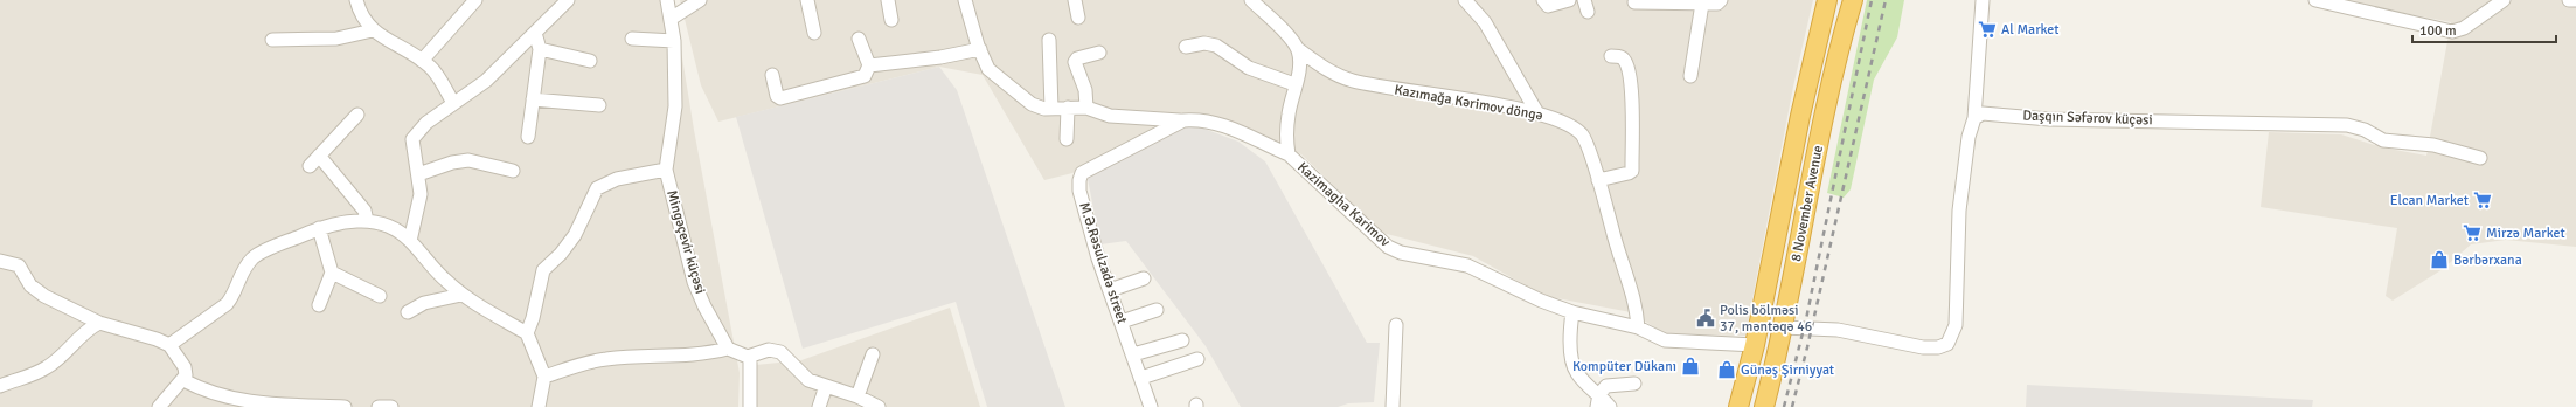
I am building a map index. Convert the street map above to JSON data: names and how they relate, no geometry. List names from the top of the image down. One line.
{"streets":{"highway":["8 November Avenue"],"street":["Kazımağa Kərimov döngə","Daşqın Səfərov küçəsi","Kazimagha Karimov","Mingəçevir küçəsi","M.Ə.Rəsulzadə street"]},"crossings":[["Kazımağa Kərimov döngə","Kazimagha Karimov"],["8 November Avenue","Kazimagha Karimov"],["Kazimagha Karimov","M.Ə.Rəsulzadə street"]],"places":{"supermarket":["Al Market","Elcan Market","Mirzə Market"],"shop":["Bərbərxana","Kompüter Dükanı","Günəş Şirniyyat"],"public building":["Polis bölməsi 37, məntəqə 46"]},"scale_bar":"100 m"}
